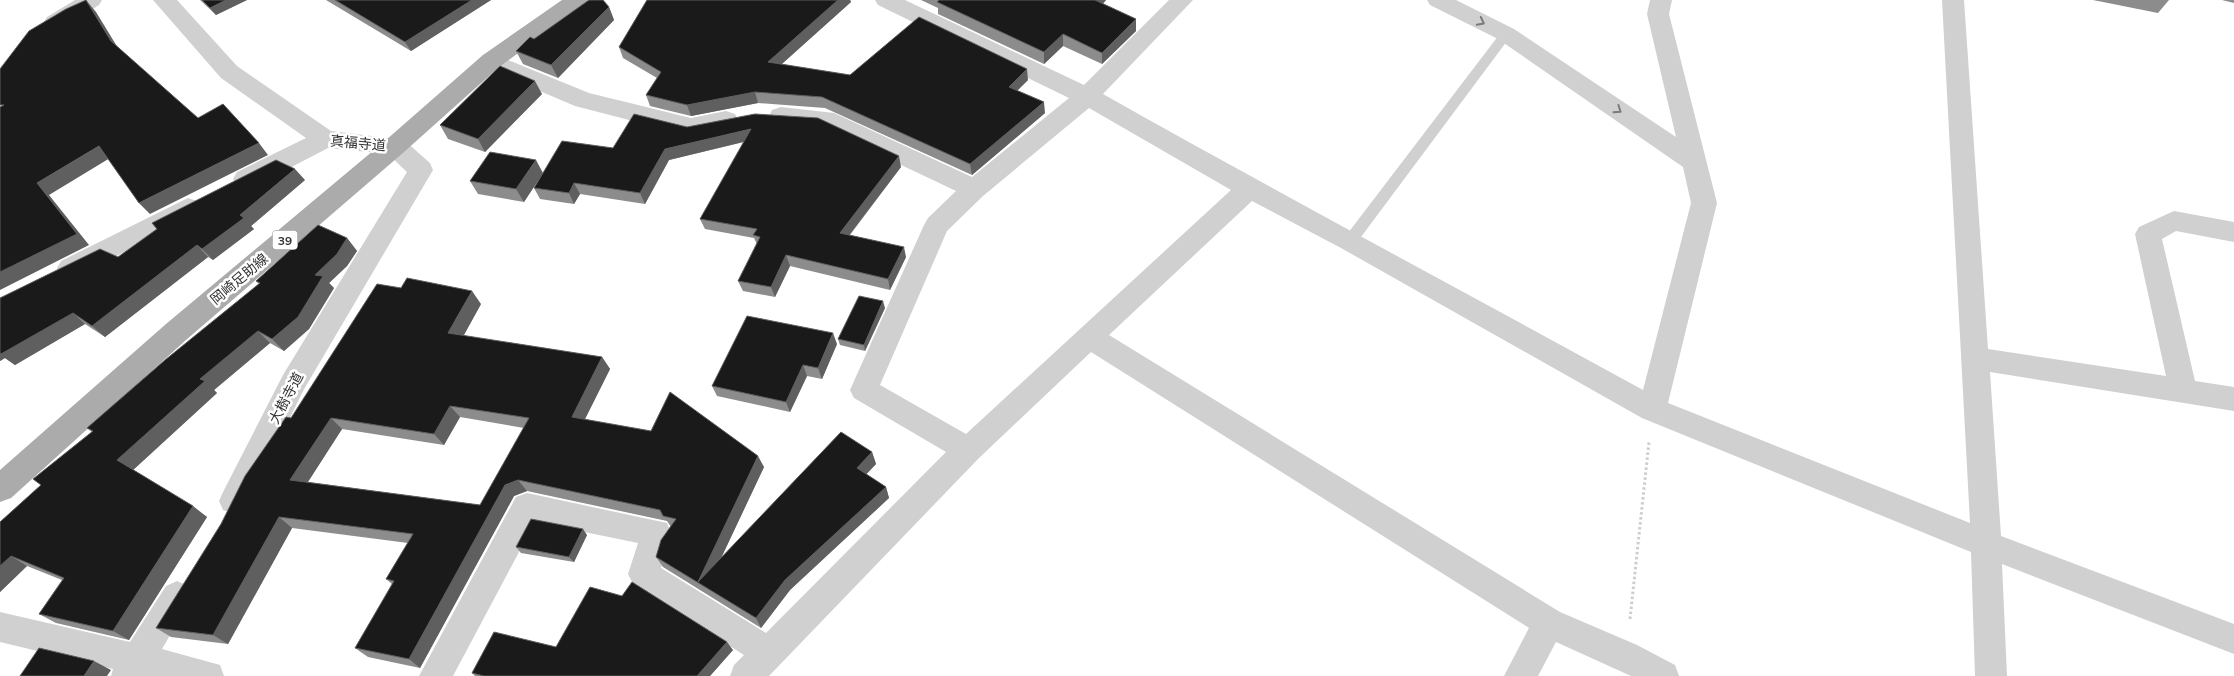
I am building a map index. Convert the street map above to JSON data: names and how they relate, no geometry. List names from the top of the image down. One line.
{"streets":{"main road":["39","岡崎足助線"],"street":["真福寺道","大樹寺道"]},"crossings":[["真福寺道","岡崎足助線"],["真福寺道","大樹寺道"],["岡崎足助線","大樹寺道"]]}
